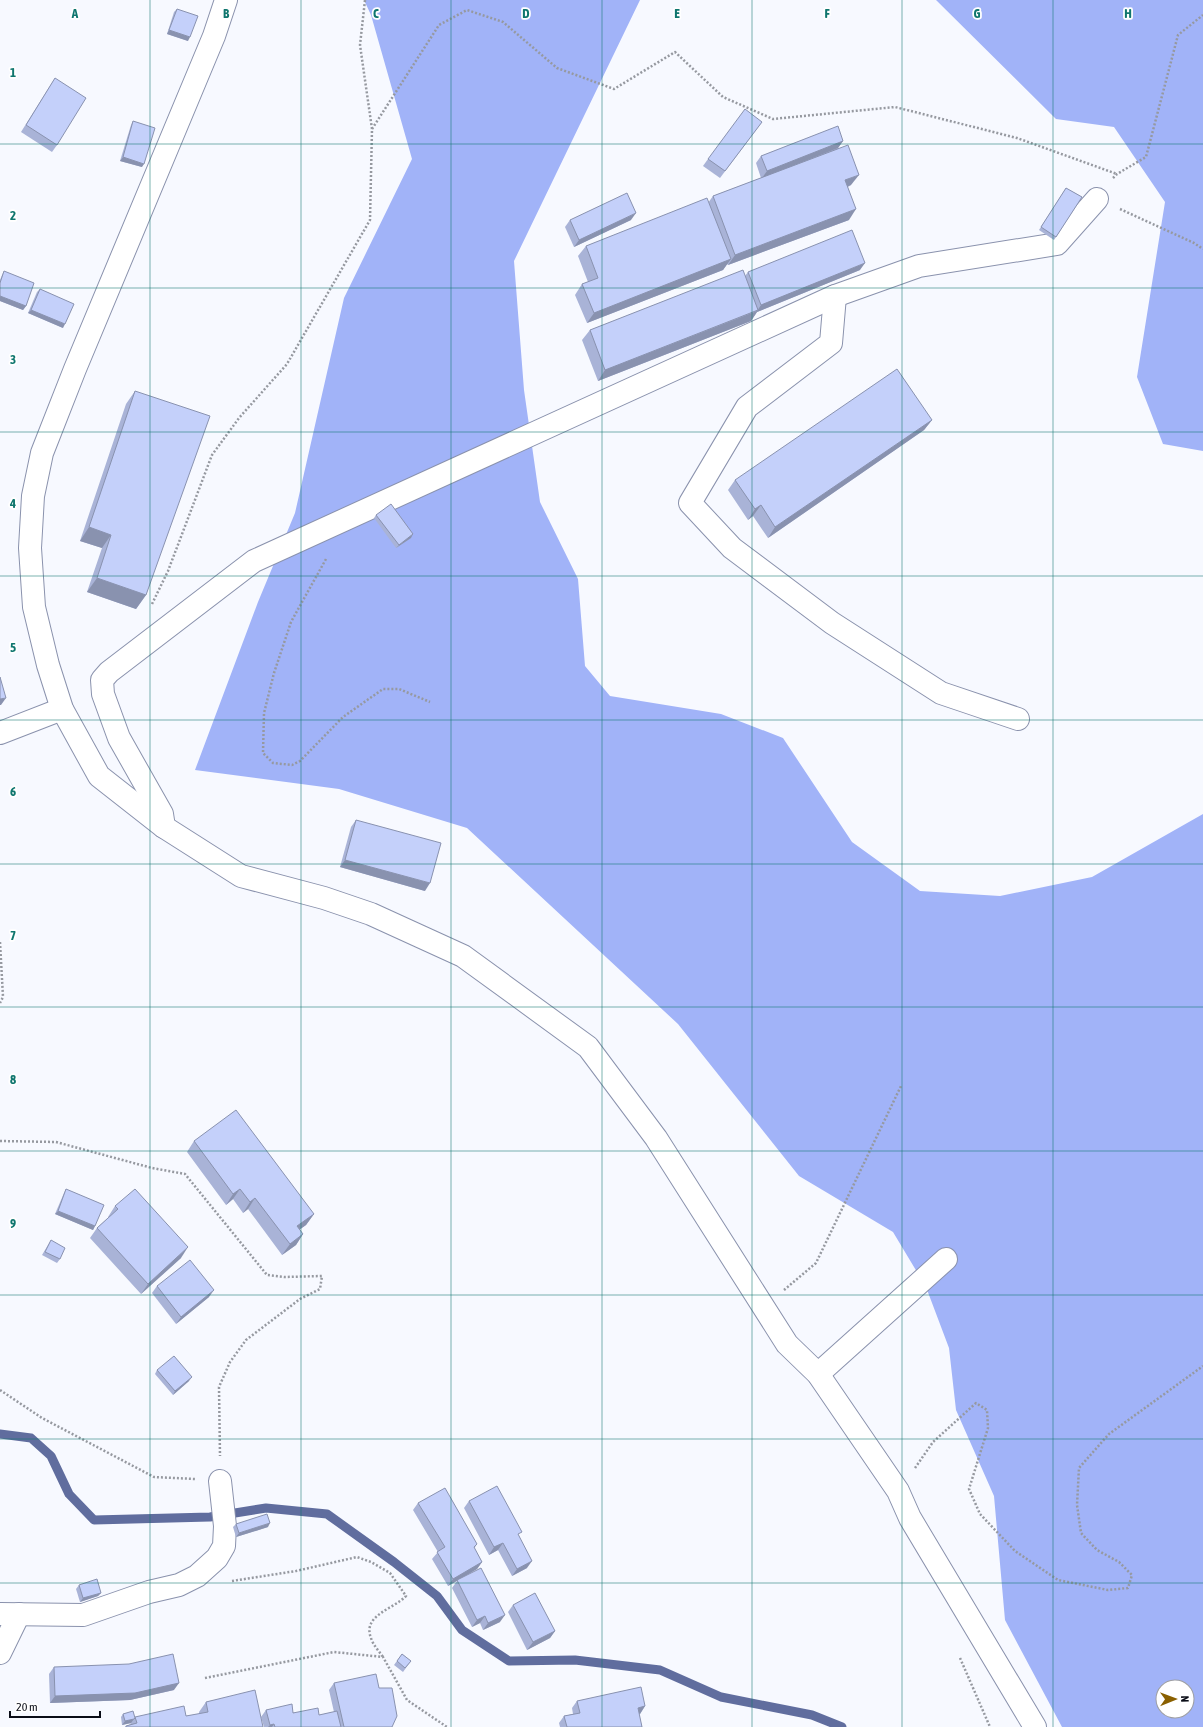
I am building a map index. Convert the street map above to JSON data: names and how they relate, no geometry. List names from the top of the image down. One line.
{"scale_bar":"20 m","north":"right","grid":{"columns":["A","B","C","D","E","F","G","H"],"rows":["1","2","3","4","5","6","7","8","9"]}}
